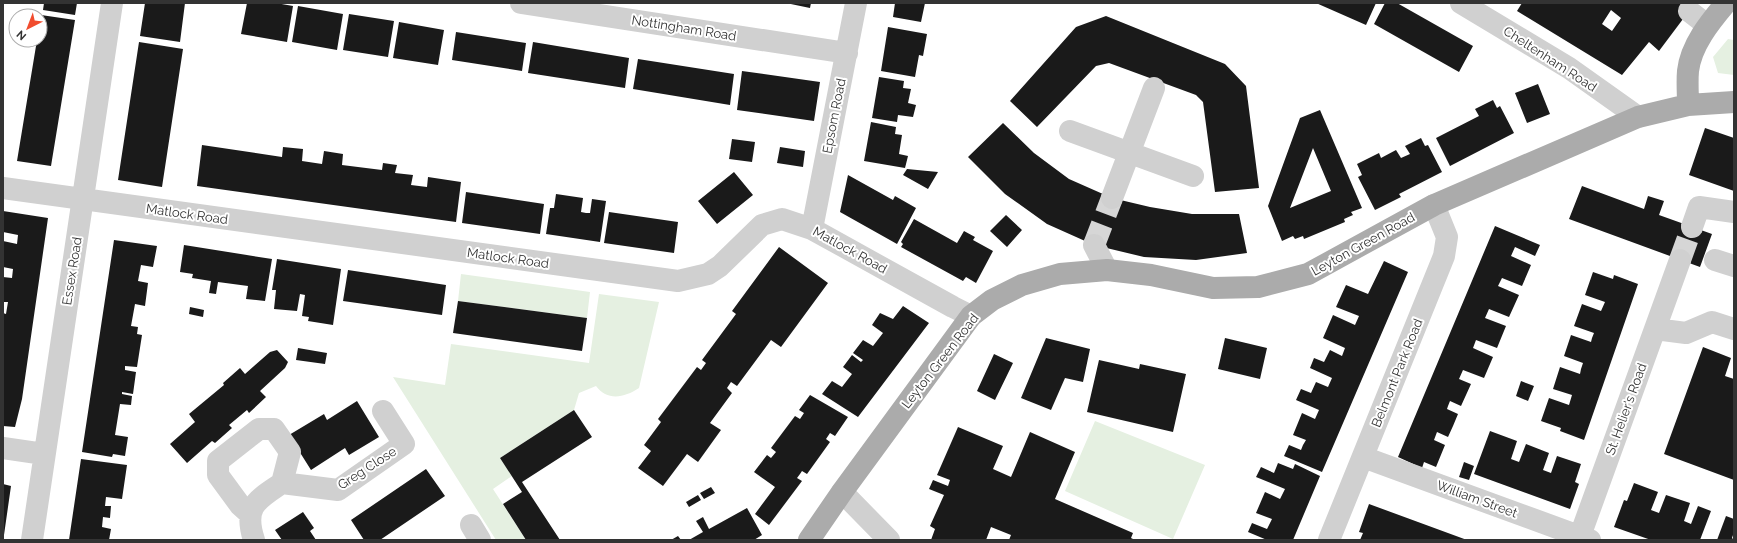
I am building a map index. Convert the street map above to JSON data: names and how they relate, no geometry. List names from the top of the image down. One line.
{"streets":{"main road":["Leyton Green Road"],"street":["Nottingham Road","Cheltenham Road","Epsom Road","Matlock Road","Essex Road","Belmont Park Road","St. Helier's Road","Greg Close","William Street"]},"crossings":[["Nottingham Road","Epsom Road"],["Cheltenham Road","Leyton Green Road"],["Epsom Road","Matlock Road"],["Matlock Road","Leyton Green Road"],["Matlock Road","Essex Road"],["Leyton Green Road","Belmont Park Road"],["Belmont Park Road","William Street"],["St. Helier's Road","William Street"]],"north":"bottom left"}
